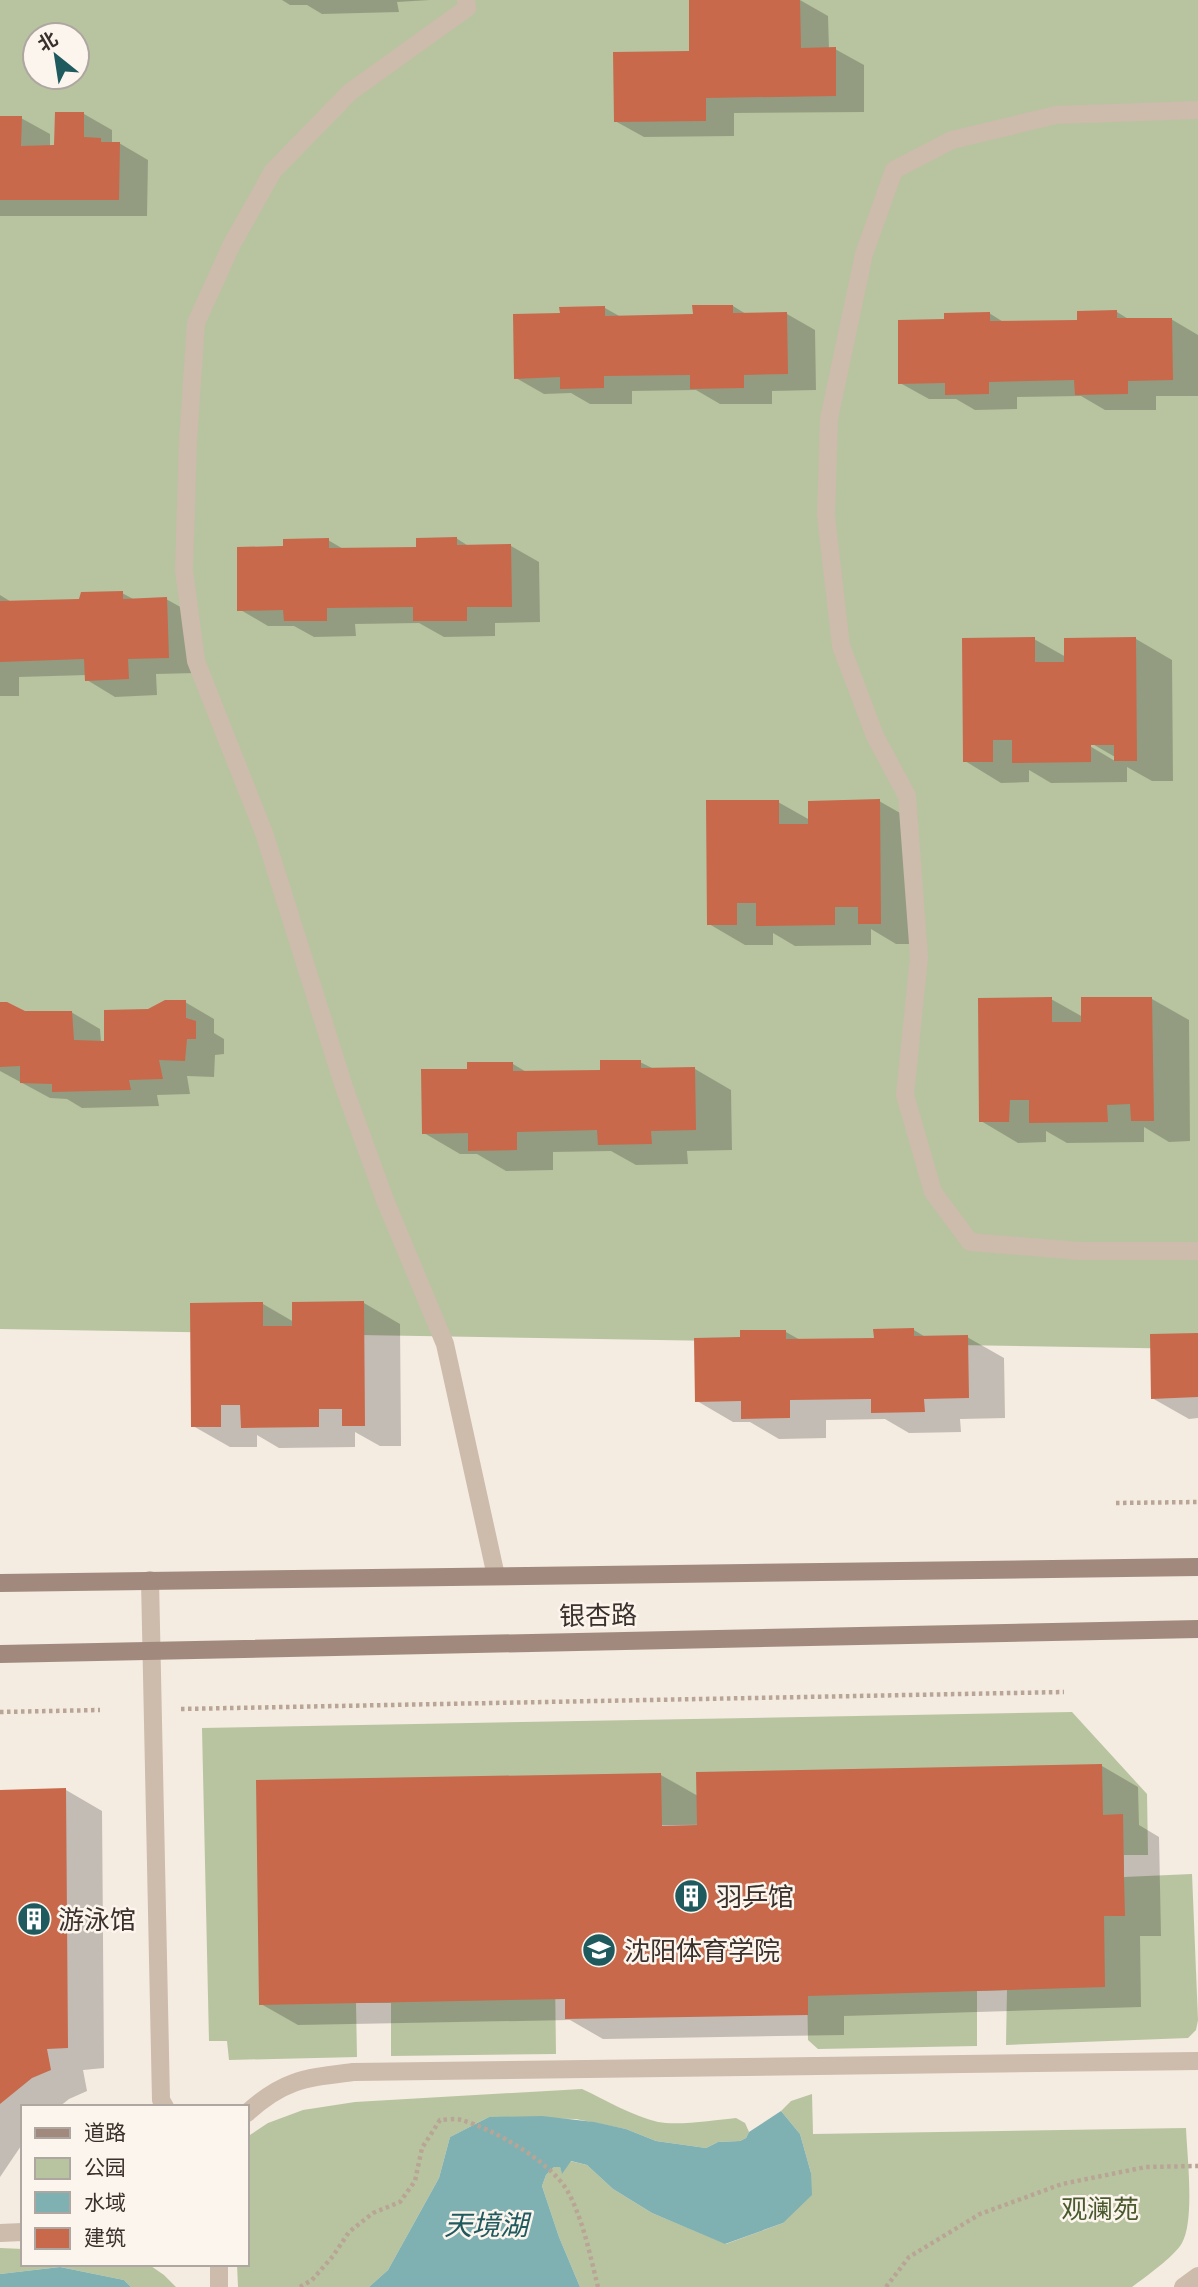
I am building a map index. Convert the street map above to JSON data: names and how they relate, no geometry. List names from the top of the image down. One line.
{"streets":{"street":["银杏路"]},"water":["天境湖"],"parks":["观澜苑"],"places":{"building":["羽乒馆","游泳馆"],"school or university":["沈阳体育学院"]},"legend":["道路","公园","水域","建筑"],"north":"top left"}
